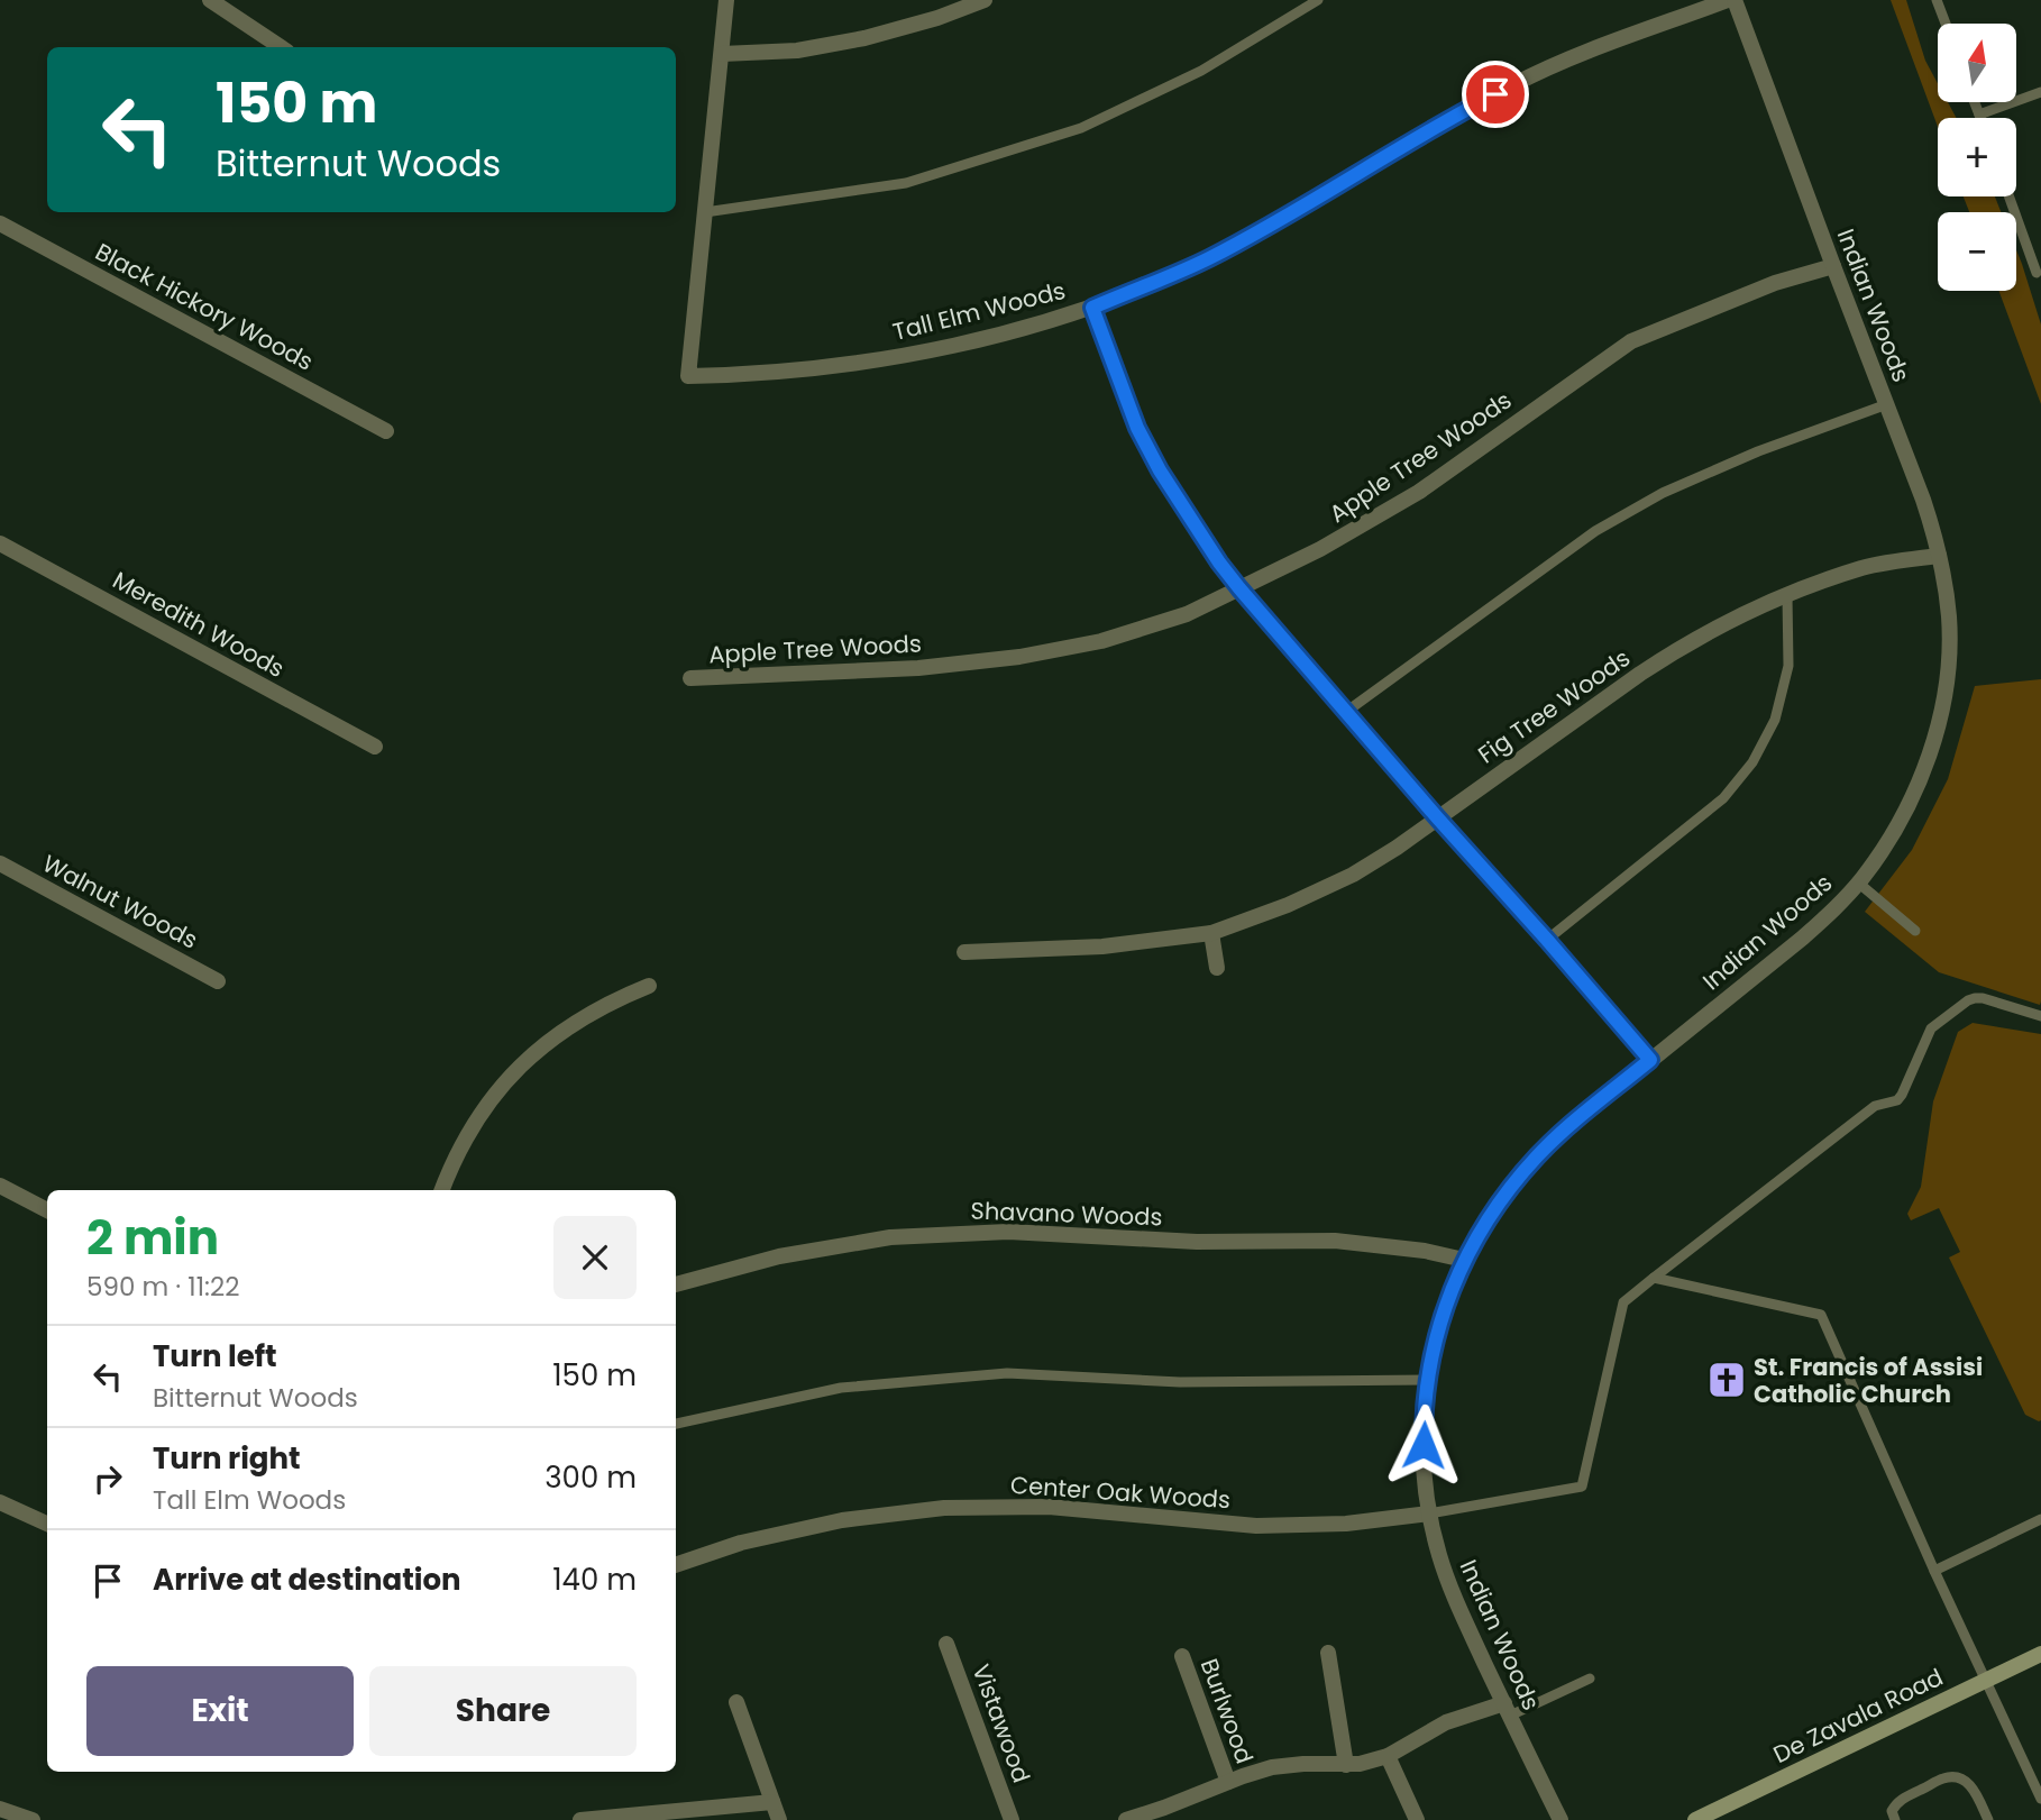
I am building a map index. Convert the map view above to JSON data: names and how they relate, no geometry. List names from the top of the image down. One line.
{"streets":{"main road":["De Zavala Road"],"street":["Indian Woods","Black Hickory Woods","Tall Elm Woods","Apple Tree Woods","Meredith Woods","Fig Tree Woods","Walnut Woods","Shavano Woods","Center Oak Woods","Burlwood","Vistawood"]},"crossings":[["Indian Woods","Apple Tree Woods"],["Indian Woods","Fig Tree Woods"],["Indian Woods","Shavano Woods"],["Indian Woods","Center Oak Woods"]],"places":{"church":["St. Francis of Assisi Catholic Church"]},"north":"top","page":{"map_buttons":["+","−"],"turn":["150 m","Bitternut Woods"],"heading":["2 min","590 m · 11:22"],"list":[{"name":"Turn left","note":"Bitternut Woods","value":"150 m"},{"name":"Turn right","note":"Tall Elm Woods","value":"300 m"},{"name":"Arrive at destination","value":"140 m"}],"buttons":["Exit","Share"]}}
